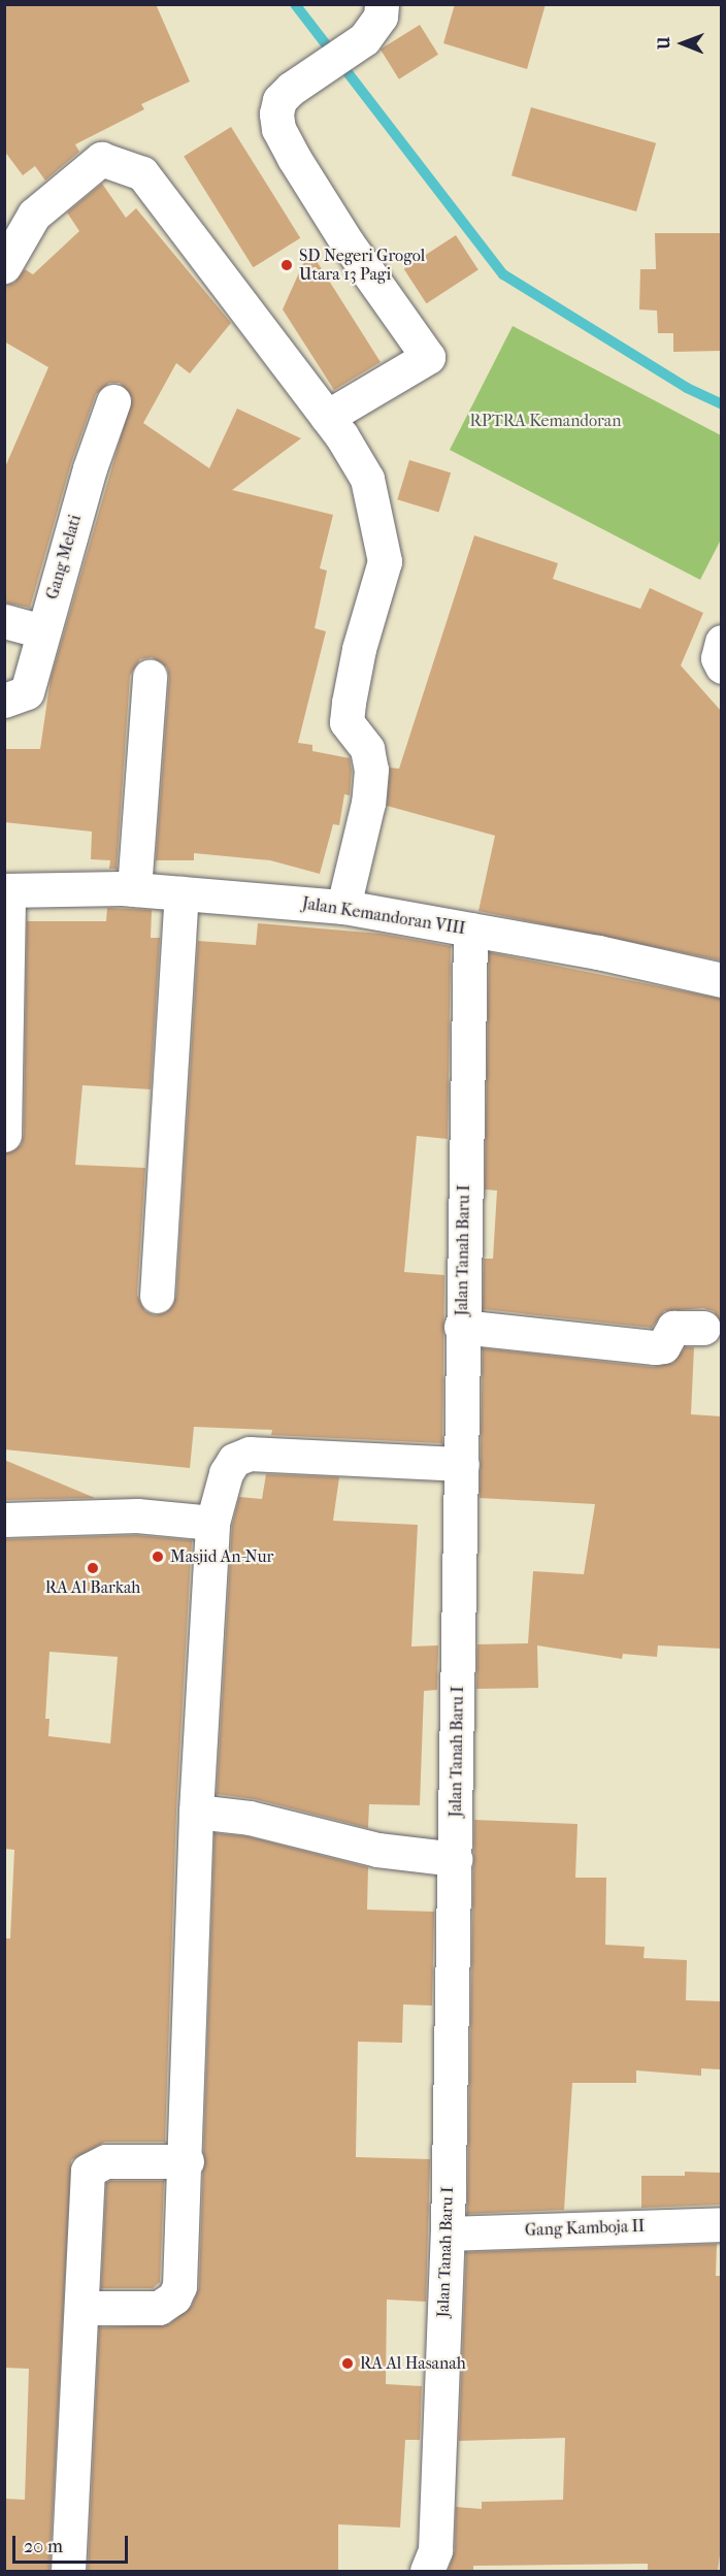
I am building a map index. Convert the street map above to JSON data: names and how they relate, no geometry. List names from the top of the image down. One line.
{"streets":{"street":["Gang Melati","Jalan Kemandoran VIII","Jalan Tanah Baru I","Gang Kamboja II"]},"crossings":[["Jalan Kemandoran VIII","Jalan Tanah Baru I"],["Jalan Tanah Baru I","Gang Kamboja II"]],"parks":["RPTRA Kemandoran"],"places":["SD Negeri Grogol Utara 13 Pagi","Masjid An-Nur","RA Al Barkah","RA Al Hasanah"],"scale_bar":"20 m","north":"left"}
